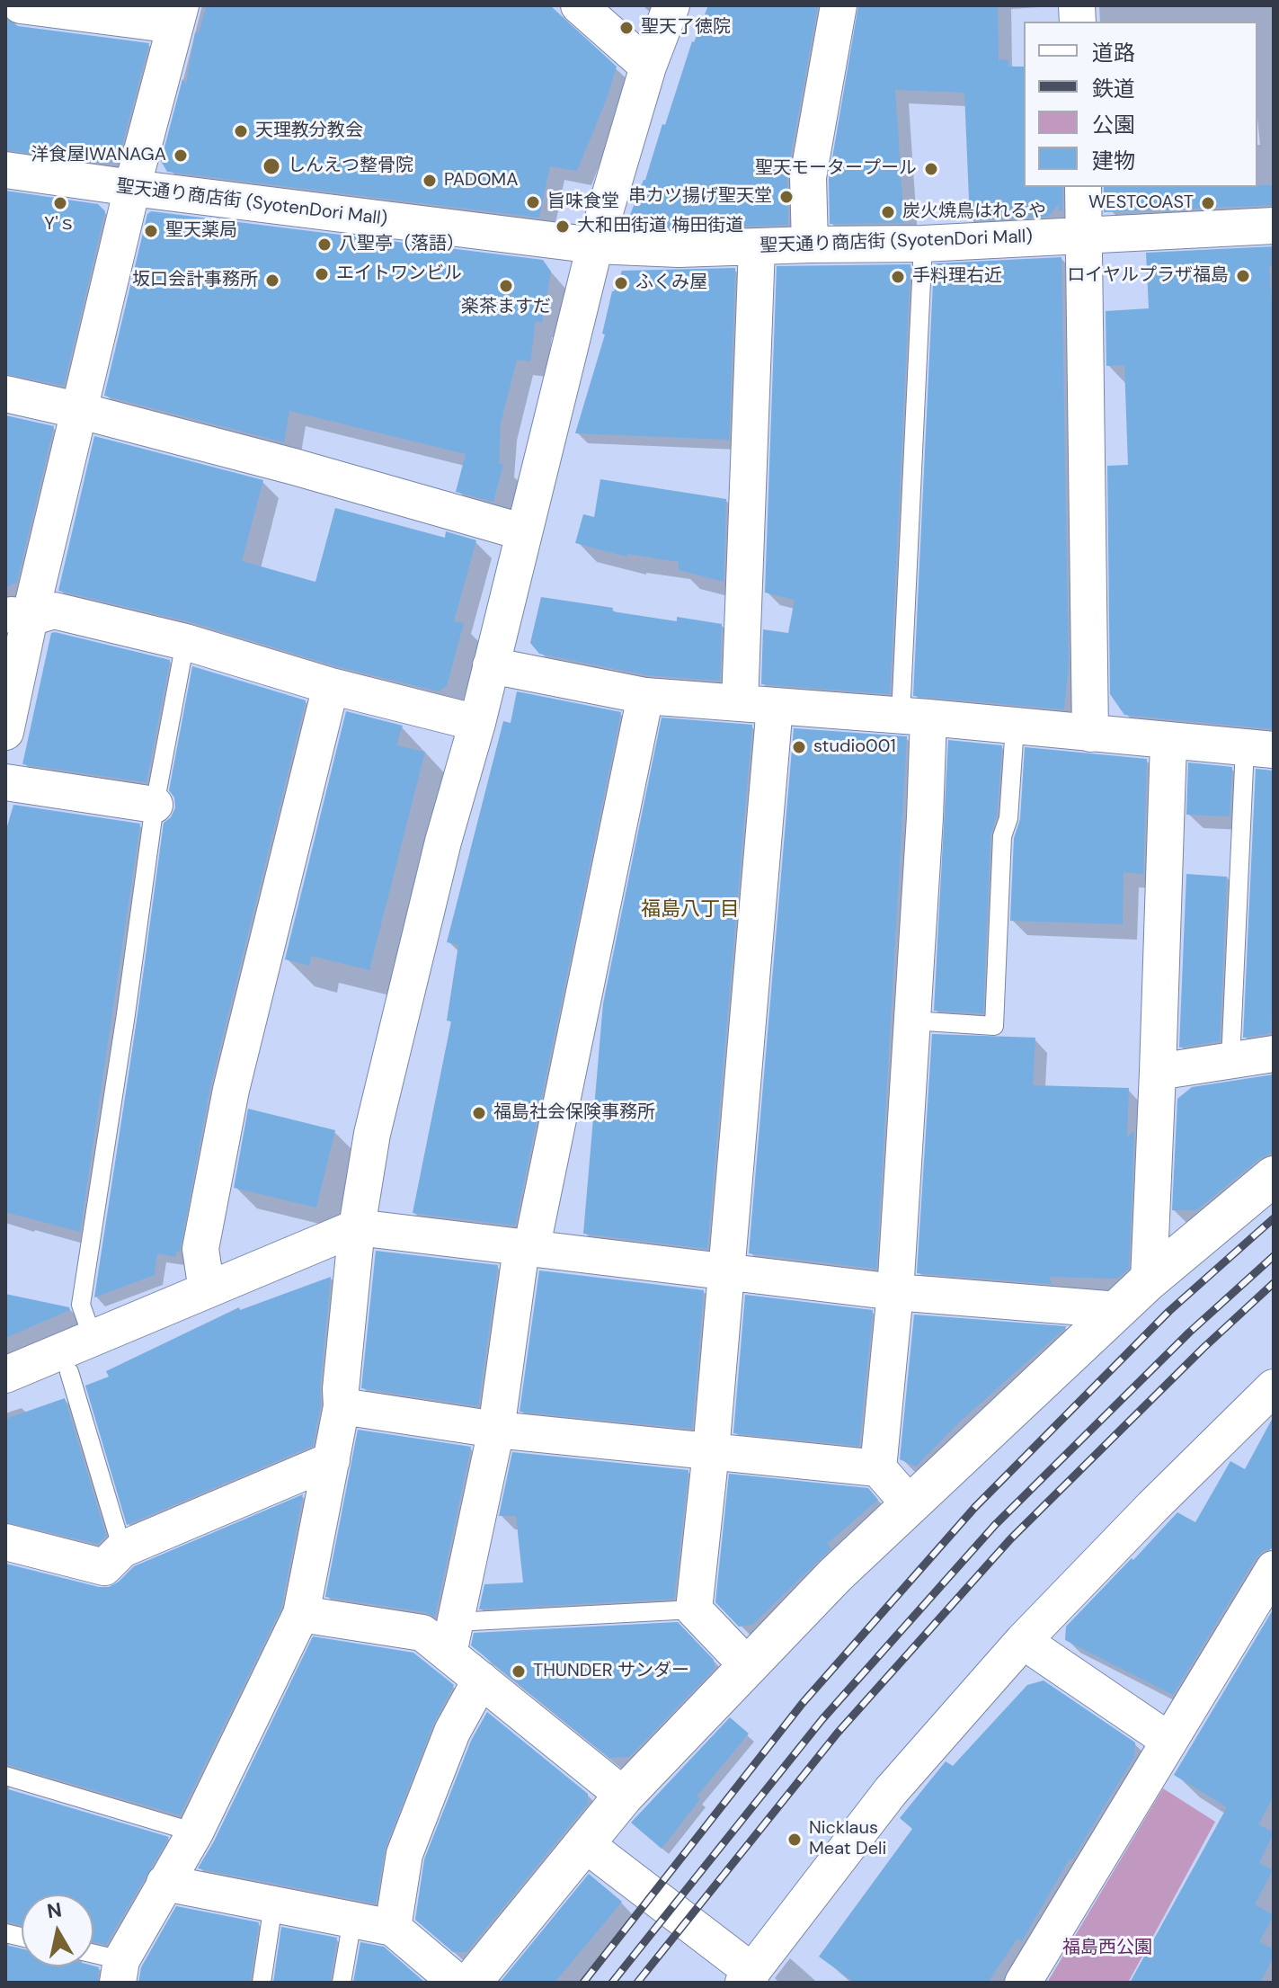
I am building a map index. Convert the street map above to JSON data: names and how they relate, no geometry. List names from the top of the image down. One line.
{"streets":{"street":["聖天通り商店街 (SyotenDori Mall)"]},"districts":["福島八丁目"],"parks":["福島西公園"],"places":["聖天了徳院","天理教分教会","洋食屋IWANAGA","しんえつ整骨院","聖天モータープール","PADOMA","串カツ揚げ聖天堂","旨味食堂","Y'ｓ","WESTCOAST","炭火焼鳥はれるや","大和田街道 梅田街道","聖天薬局","八聖亭（落語）","エイトワンビル","ロイヤルプラザ福島","手料理右近","坂口会計事務所","ふくみ屋","楽茶ますだ","studio001","福島社会保険事務所","THUNDER サンダー","Nicklaus Meat Deli"],"legend":["道路","鉄道","公園","建物"],"north":"top"}
